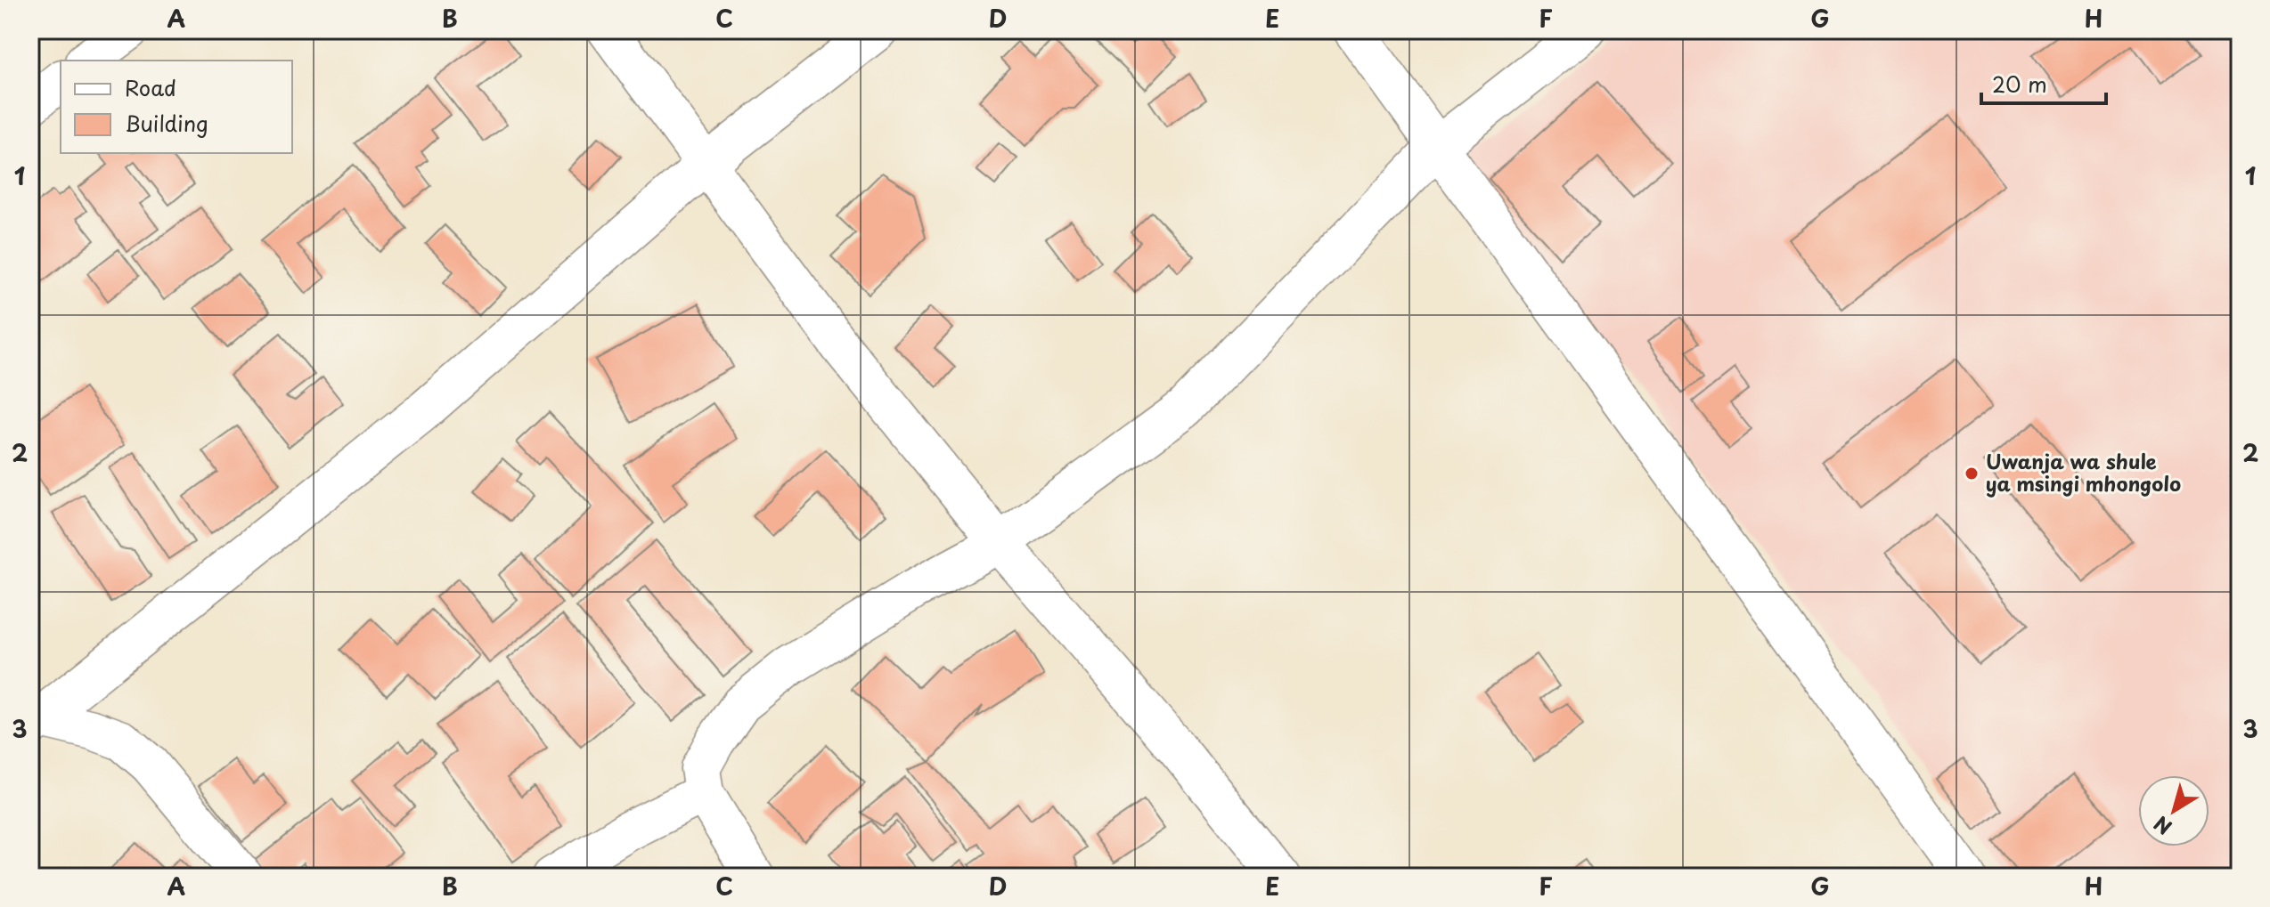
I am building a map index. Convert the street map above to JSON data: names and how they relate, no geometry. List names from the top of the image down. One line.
{"places":["Uwanja wa shule ya msingi mhongolo"],"legend":["Road","Building"],"scale_bar":"20 m","north":"bottom left","grid":{"columns":["A","B","C","D","E","F","G","H"],"rows":["1","2","3"]}}
